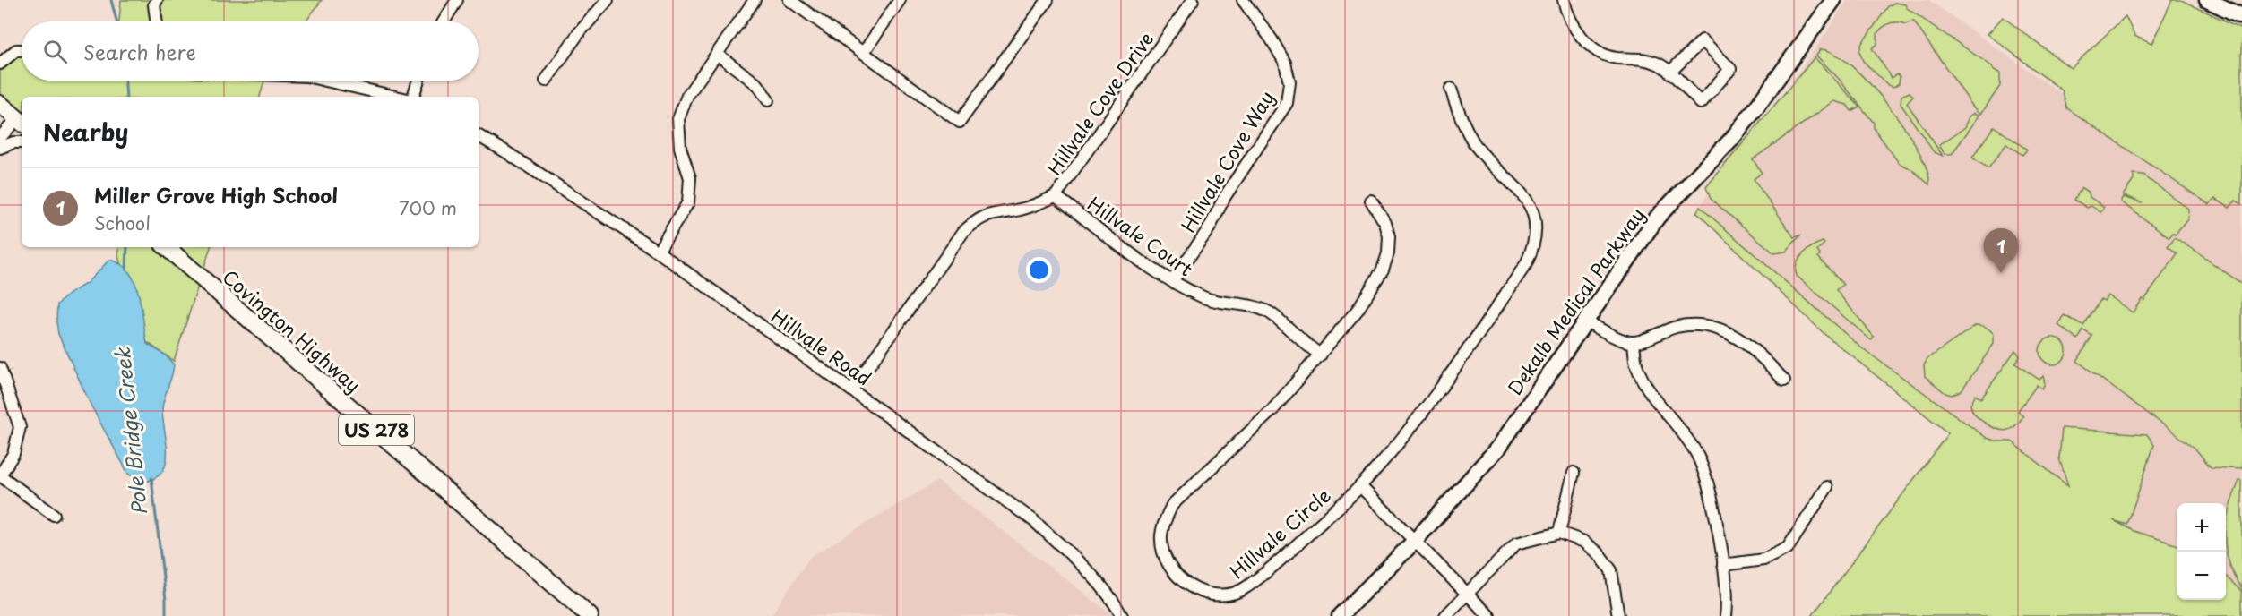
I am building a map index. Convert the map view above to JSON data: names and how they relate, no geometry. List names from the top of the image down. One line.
{"streets":{"main road":["Dekalb Medical Parkway","Covington Highway","US 278"],"street":["Hillvale Cove Drive","Hillvale Cove Way","Hillvale Court","Hillvale Road","Hillvale Circle"]},"crossings":[["Hillvale Cove Drive","Hillvale Court"],["Hillvale Cove Drive","Hillvale Road"],["Hillvale Cove Way","Hillvale Court"],["Hillvale Court","Hillvale Circle"]],"water":["Pole Bridge Creek"],"page":{"search":"Search here","heading":"Nearby","list":[{"mark":"1","name":"Miller Grove High School","note":"School","value":"700 m"}],"pins":"1","map_buttons":["+","−"]}}
